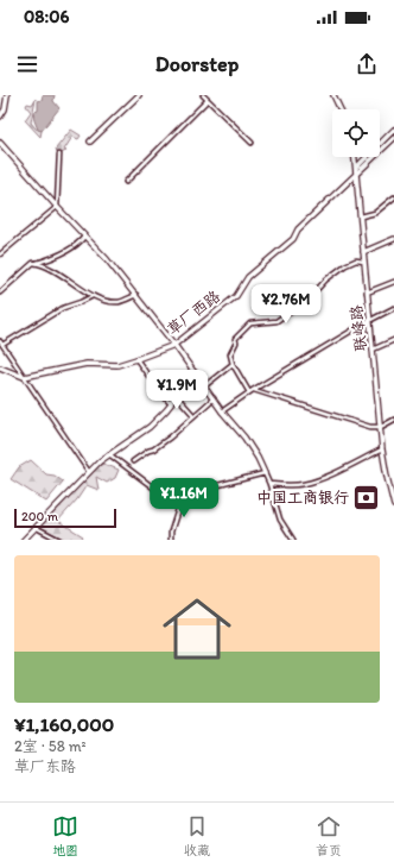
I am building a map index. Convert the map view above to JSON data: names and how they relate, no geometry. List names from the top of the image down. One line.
{"streets":{"main road":["草厂西路","联峰路"]},"crossings":[["草厂西路","联峰路"]],"places":{"bank":["中国工商银行"]},"scale_bar":"200 m","page":{"status":"08:06","header":"Doorstep","price":["¥2.76M","¥1.9M","¥1.16M"],"scale":"200 m","list":[{"name":"¥1,160,000","note":"2室 · 58 m² · 草厂东路"}],"tabs":["地图","收藏","首页"]}}
